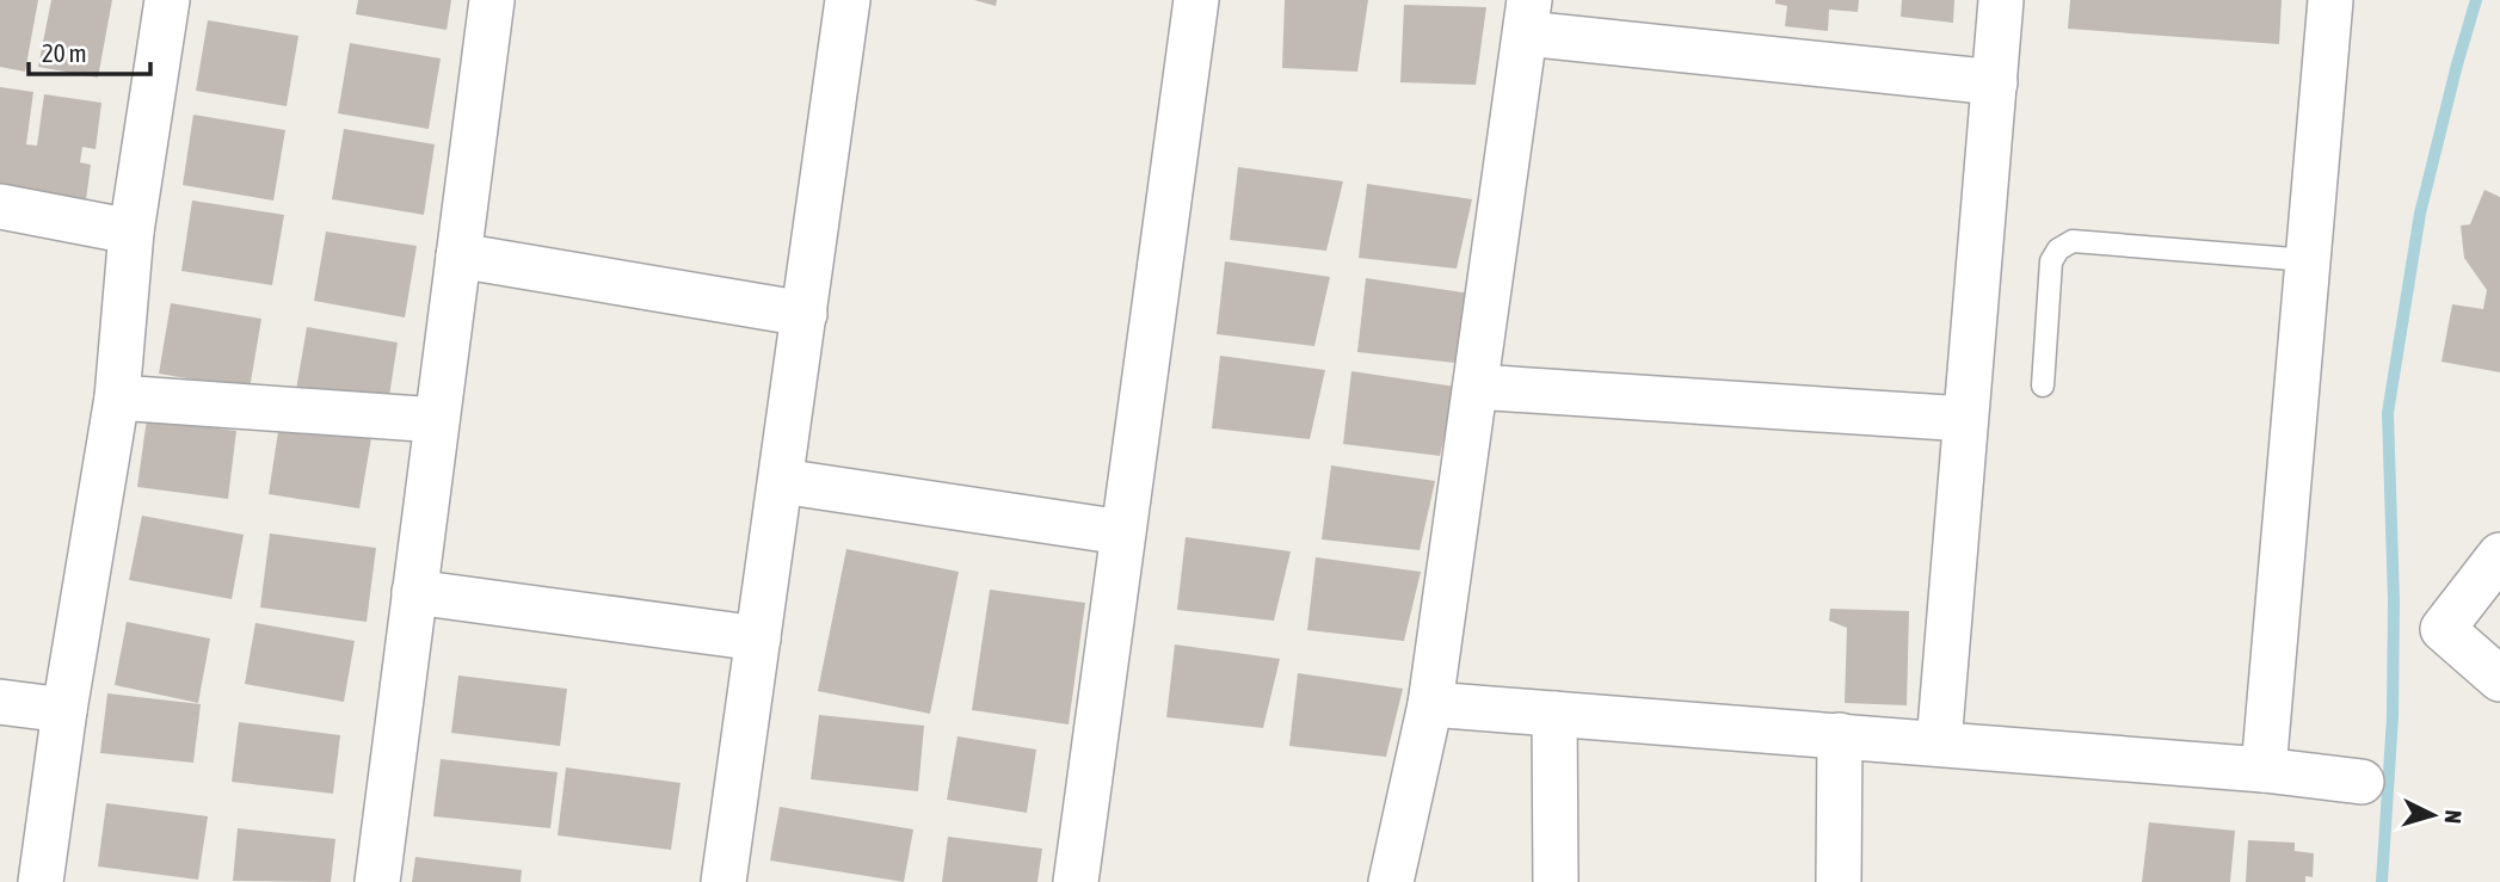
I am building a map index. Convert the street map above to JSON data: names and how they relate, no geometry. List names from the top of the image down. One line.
{"scale_bar":"20 m","north":"right"}
